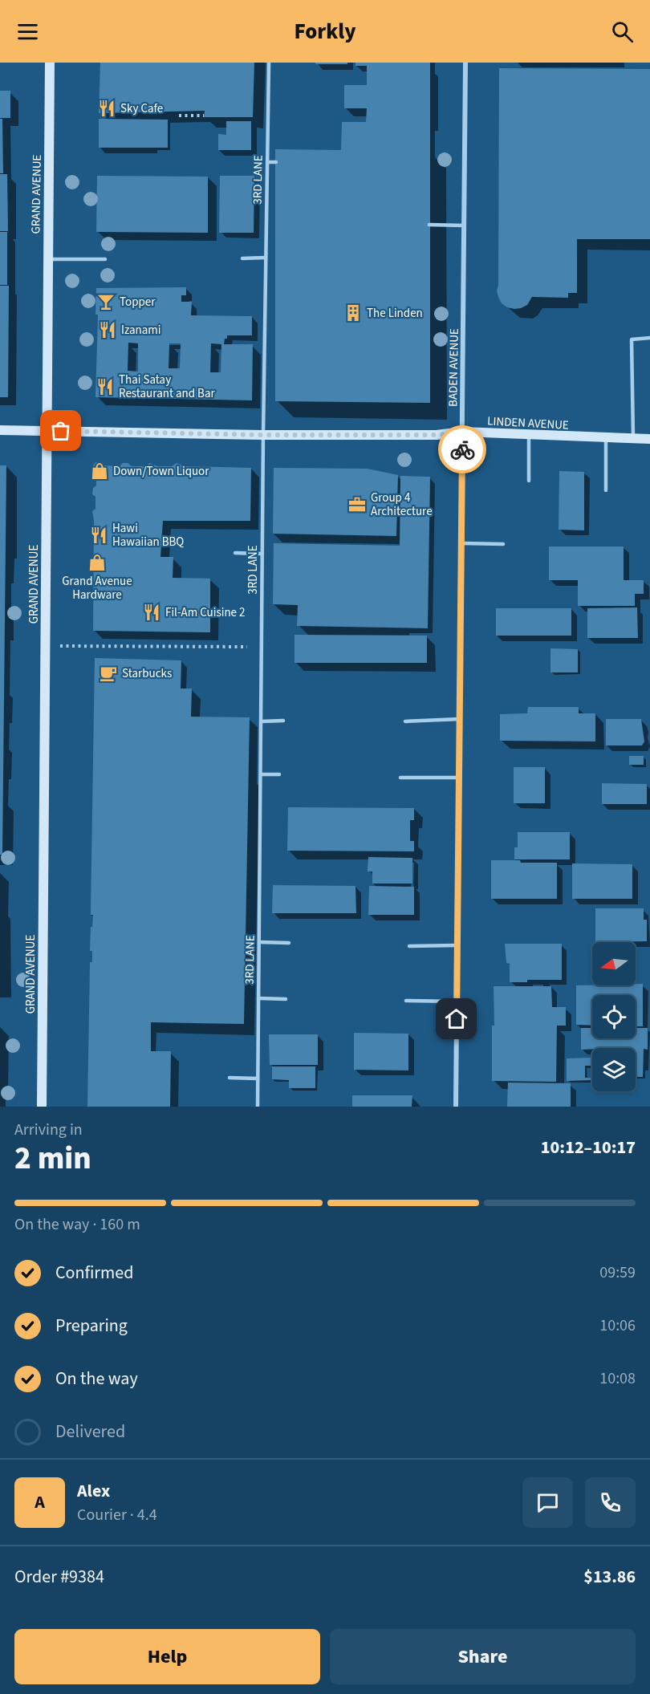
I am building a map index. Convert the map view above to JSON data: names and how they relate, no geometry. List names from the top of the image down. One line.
{"streets":{"main road":["GRAND AVENUE","LINDEN AVENUE"],"street":["BADEN AVENUE"],"lane":["3RD LANE"]},"crossings":[["3RD LANE","LINDEN AVENUE"],["GRAND AVENUE","LINDEN AVENUE"],["BADEN AVENUE","LINDEN AVENUE"]],"places":{"restaurant":["Sky Cafe","Izanami","Thai Satay Restaurant and Bar","Hawi Hawaiian BBQ","Fil-Am Cuisine 2"],"bar":["Topper"],"building":["The Linden"],"shop":["Down/Town Liquor","Grand Avenue Hardware"],"office":["Group 4 Architecture"],"cafe":["Starbucks"]},"north":"left","page":{"header":"Forkly","heading":["2 min","Arriving in","10:12–10:17"],"panel":["Alex","Courier · 4.4","Order #9384","$13.86"],"bar":"On the way · 160 m","list":[["Confirmed","09:59"],["Preparing","10:06"],["On the way","10:08"],"Delivered"],"round":"A","buttons":["Help","Share"]}}
